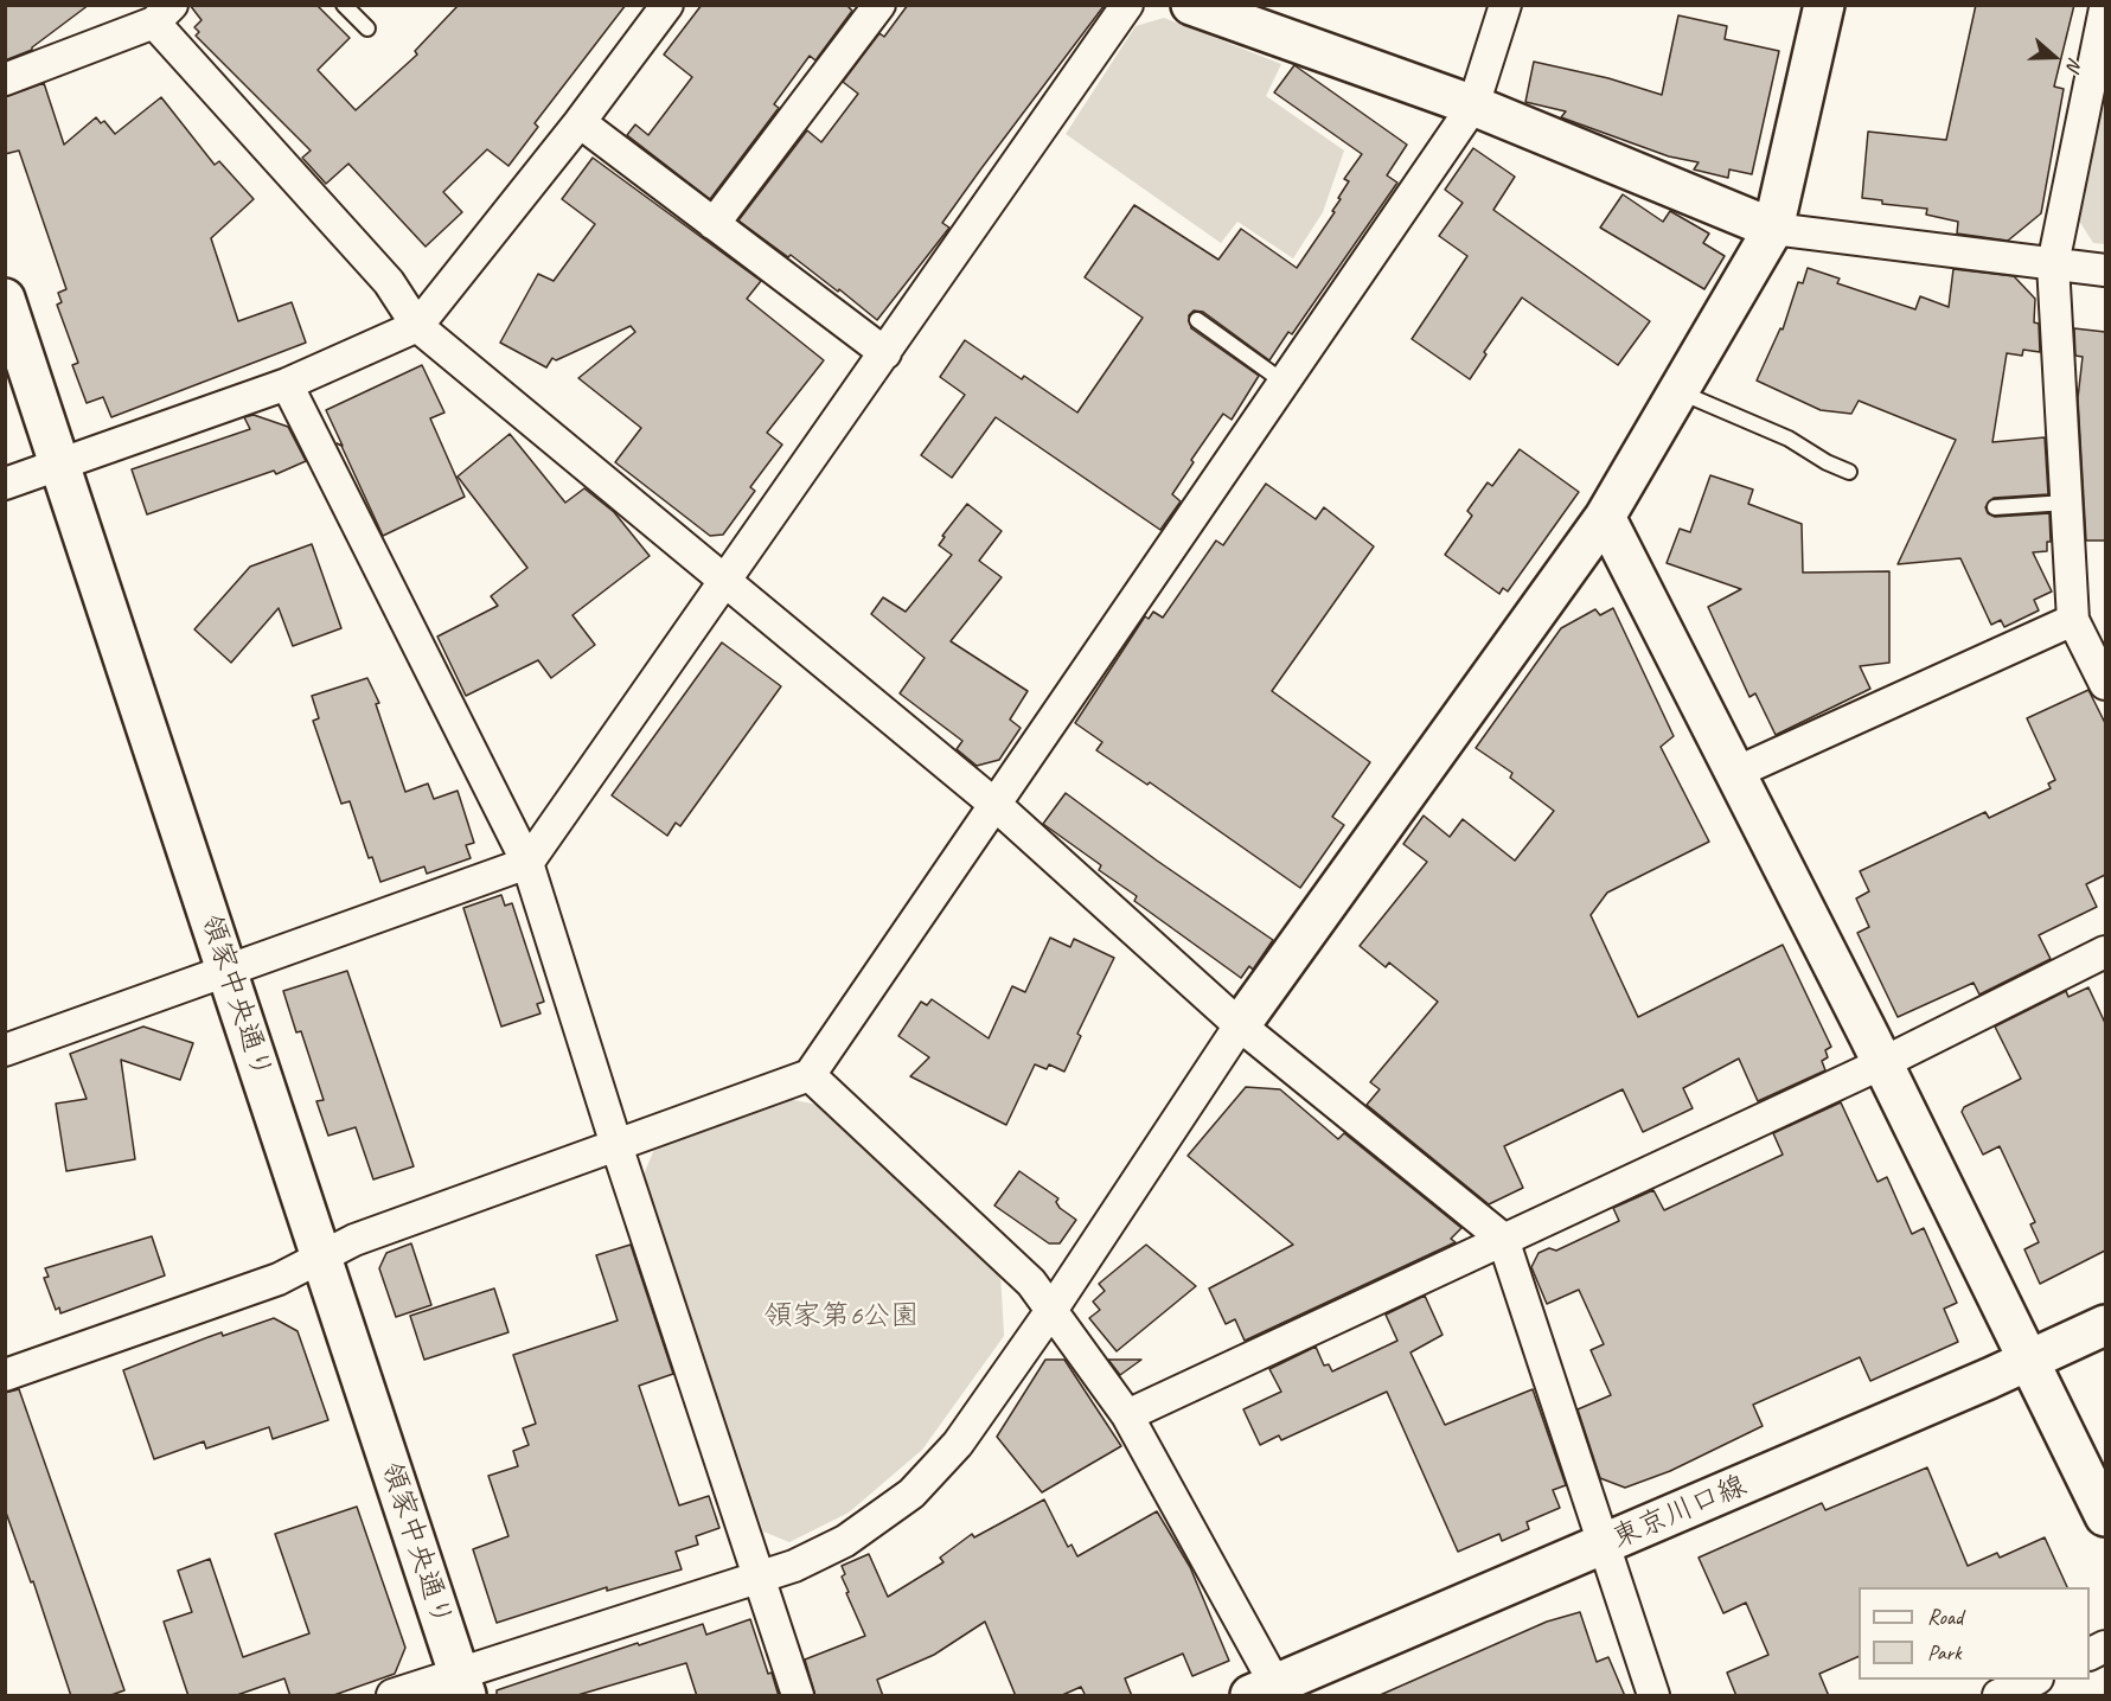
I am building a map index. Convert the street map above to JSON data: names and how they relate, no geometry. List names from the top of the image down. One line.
{"streets":{"street":["領家中央通り","東京川口線"]},"parks":["領家第6公園"],"legend":["Road","Park"],"north":"right"}
